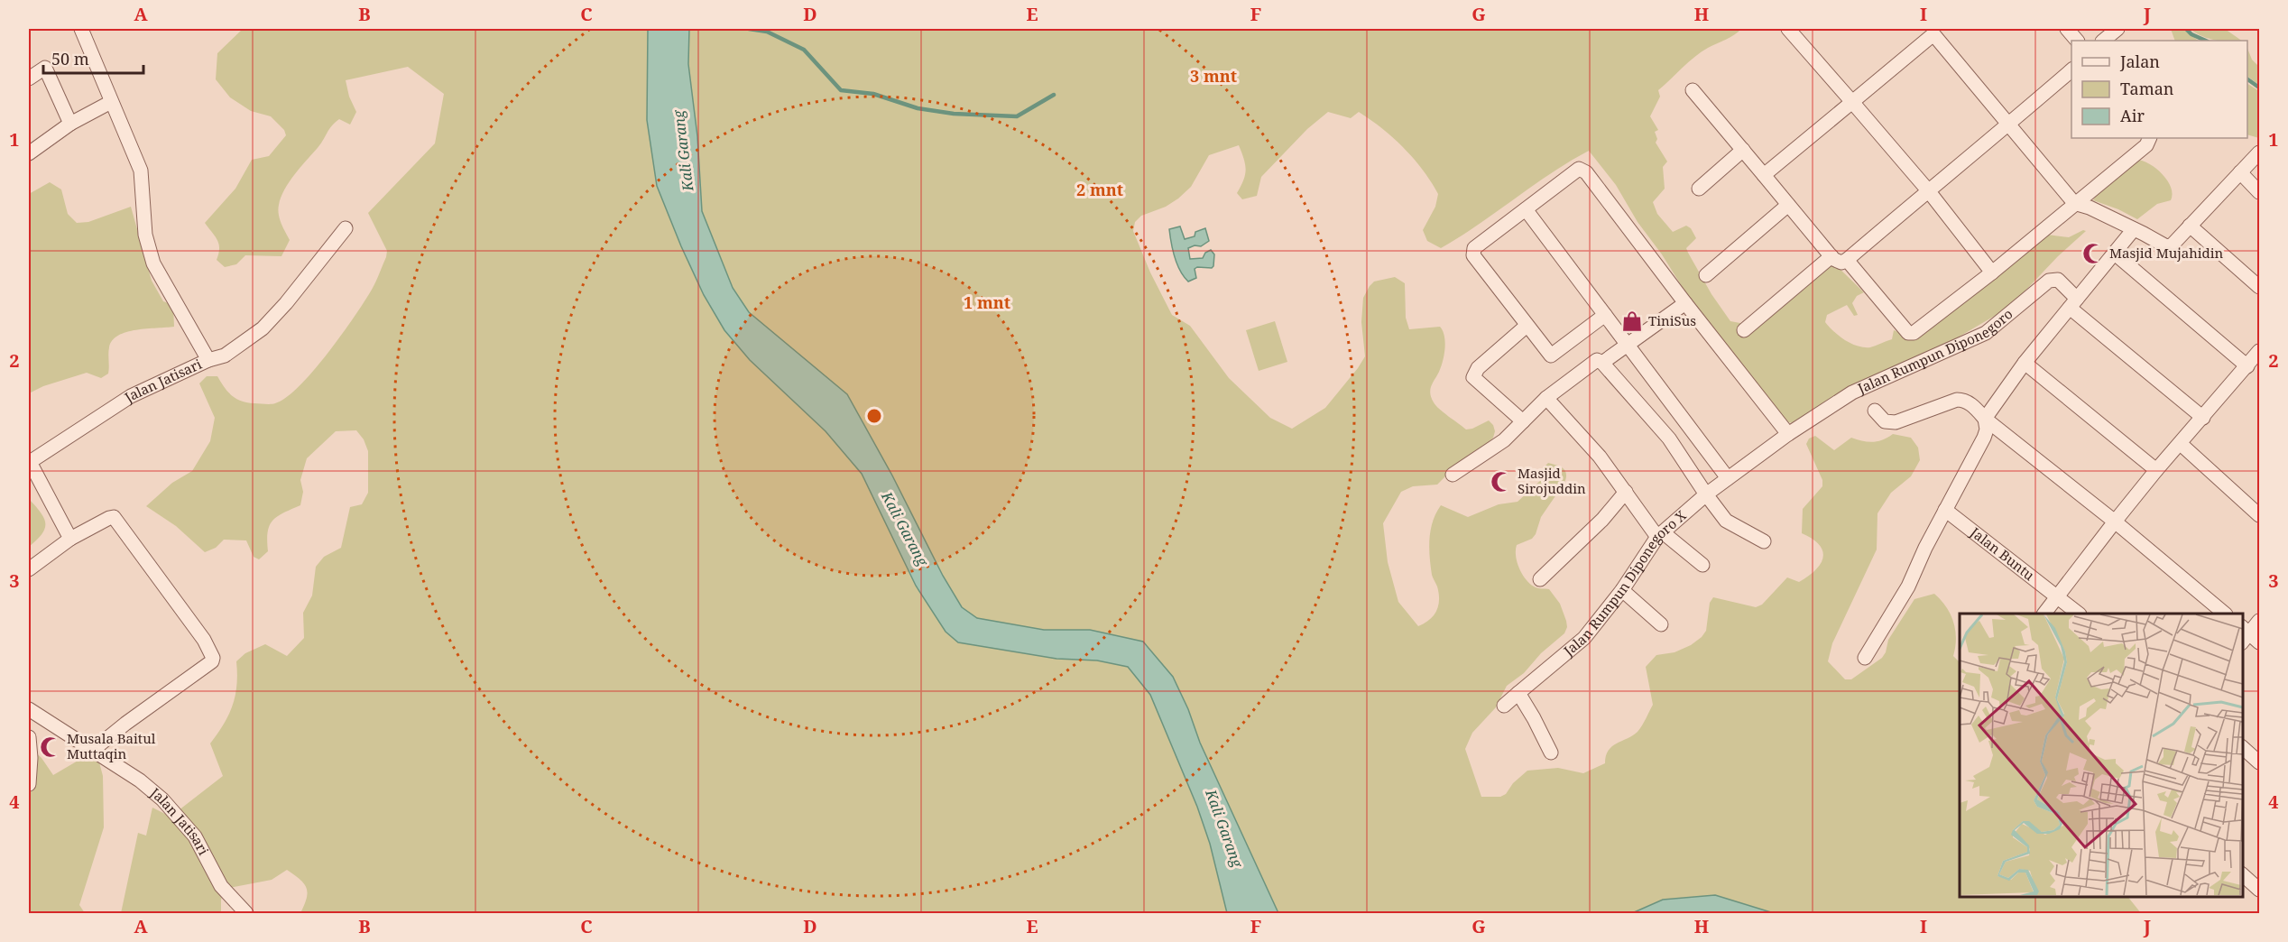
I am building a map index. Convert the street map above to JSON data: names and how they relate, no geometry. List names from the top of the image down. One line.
{"streets":{"street":["Jalan Rumpun Diponegoro","Jalan Jatisari","Jalan Buntu","Jalan Rumpun Diponegoro X"]},"crossings":[["Jalan Rumpun Diponegoro","Jalan Rumpun Diponegoro X"]],"water":["Kali Garang"],"places":{"mosque":["Masjid Mujahidin","Masjid Sirojuddin","Musala Baitul Muttaqin"],"shop":["TiniSus"]},"legend":["Jalan","Taman","Air"],"scale_bar":"50 m","grid":{"columns":["A","B","C","D","E","F","G","H","I","J"],"rows":["1","2","3","4"]},"rings":["3 mnt","2 mnt","1 mnt"]}
